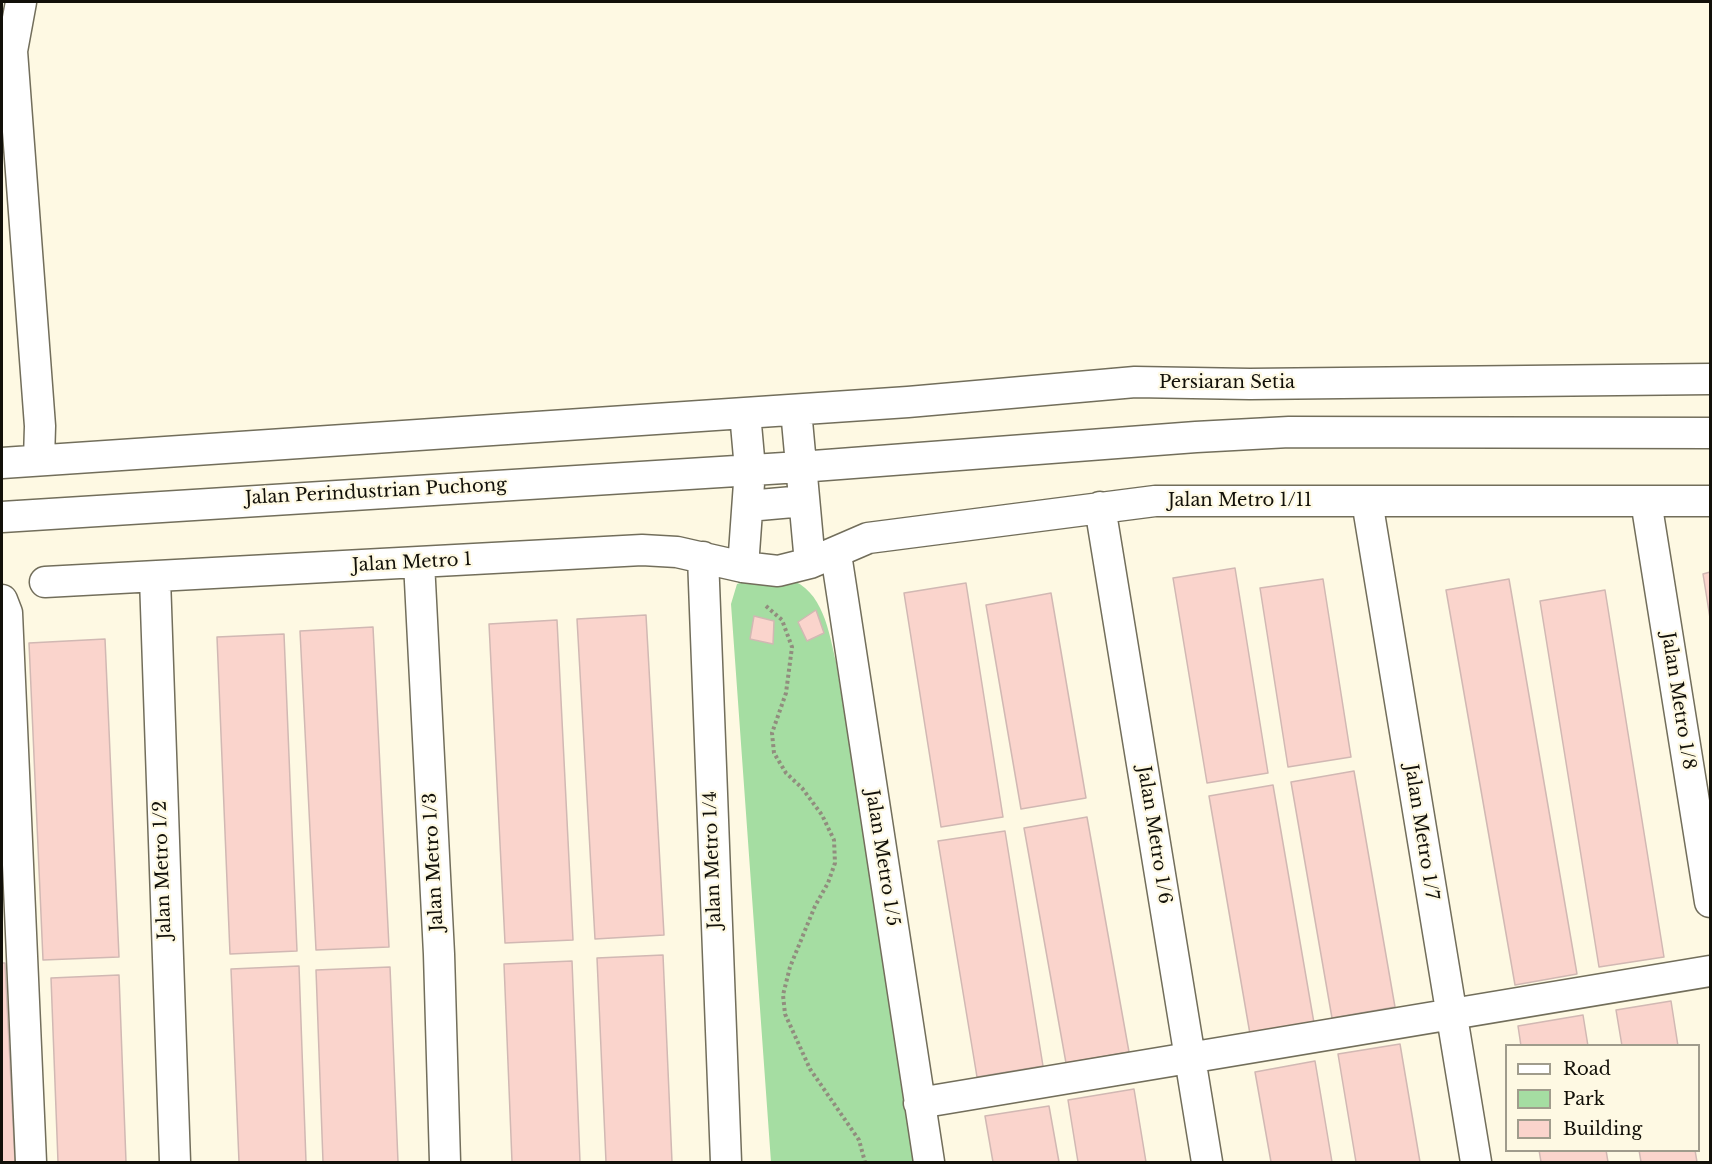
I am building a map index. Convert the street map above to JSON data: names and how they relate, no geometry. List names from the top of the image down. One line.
{"streets":{"street":["Persiaran Setia","Jalan Perindustrian Puchong","Jalan Metro 1/11","Jalan Metro 1","Jalan Metro 1/8","Jalan Metro 1/7","Jalan Metro 1/6","Jalan Metro 1/5","Jalan Metro 1/4","Jalan Metro 1/3","Jalan Metro 1/2"]},"crossings":[["Persiaran Setia","Jalan Metro 1/5"],["Jalan Metro 1/11","Jalan Metro 1"],["Jalan Metro 1/11","Jalan Metro 1/8"],["Jalan Metro 1/11","Jalan Metro 1/7"],["Jalan Metro 1/11","Jalan Metro 1/6"],["Jalan Metro 1/11","Jalan Metro 1/5"],["Jalan Metro 1","Jalan Metro 1/4"],["Jalan Metro 1","Jalan Metro 1/3"],["Jalan Metro 1","Jalan Metro 1/2"]],"legend":["Road","Park","Building"]}
